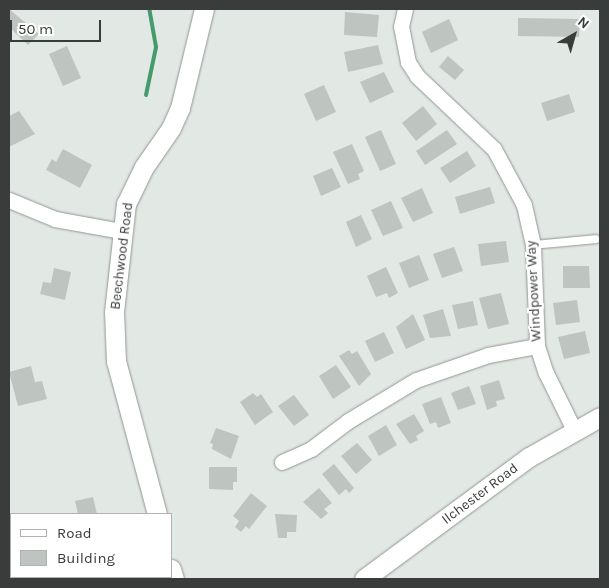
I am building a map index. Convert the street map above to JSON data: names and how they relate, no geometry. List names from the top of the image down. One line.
{"streets":{"street":["Beechwood Road","Windpower Way","Ilchester Road"]},"crossings":[["Windpower Way","Ilchester Road"]],"legend":["Road","Building"],"scale_bar":"50 m","north":"top right"}
